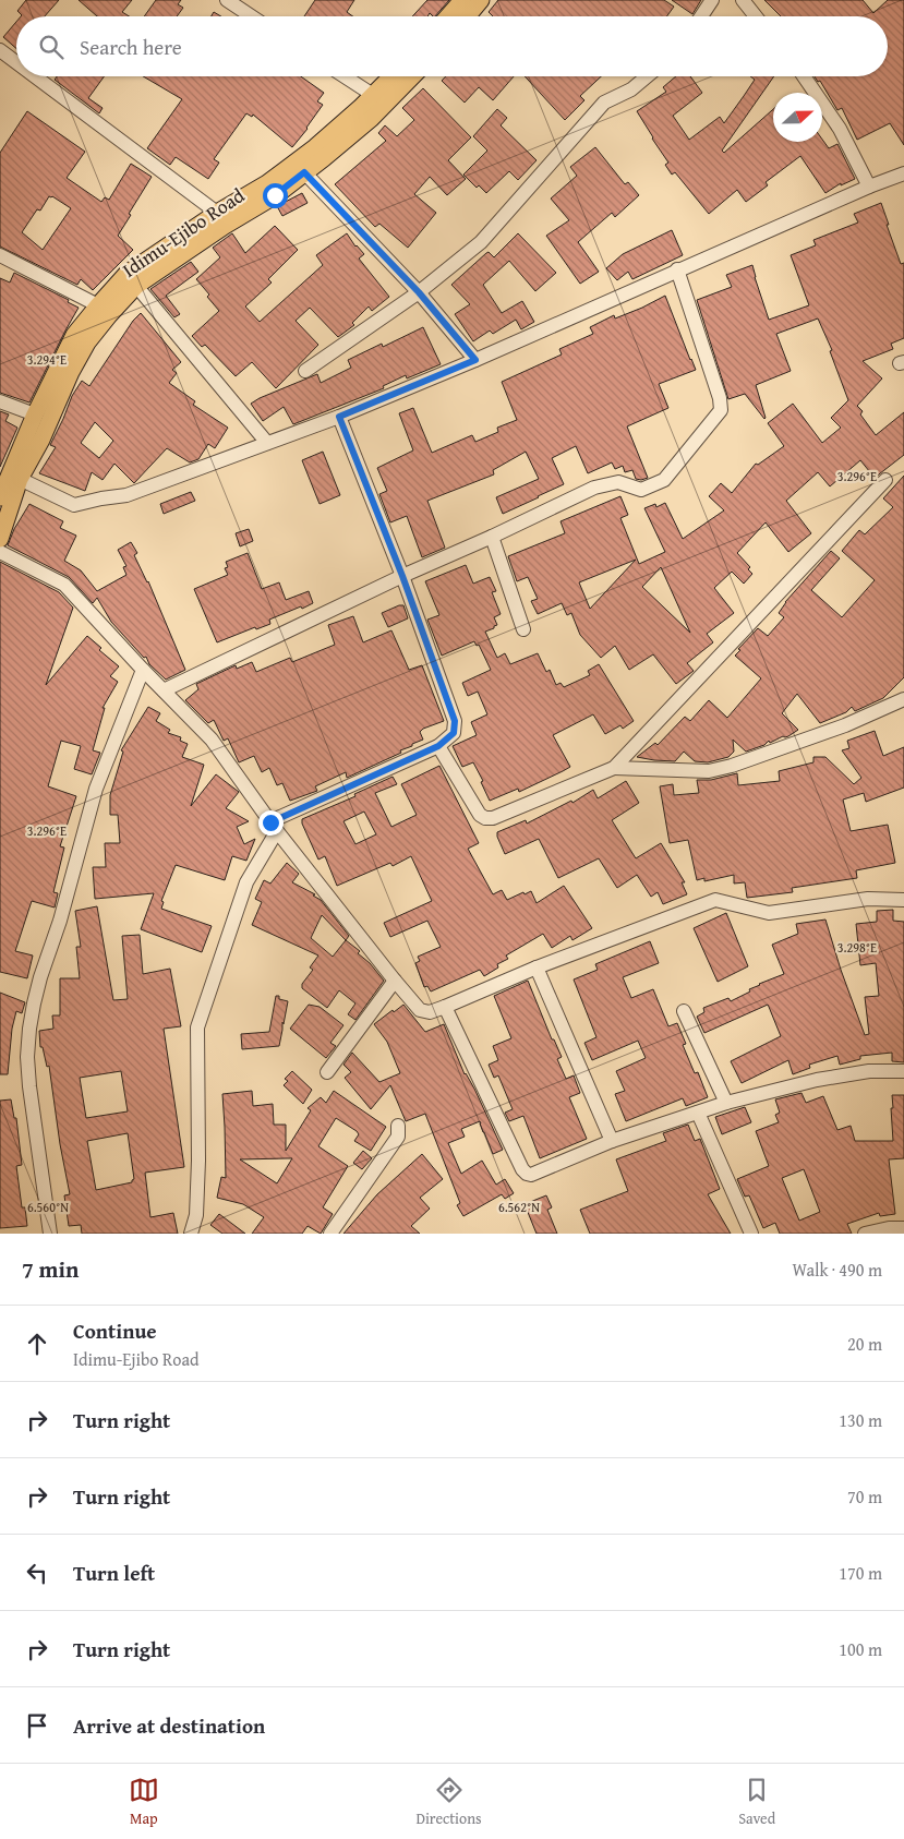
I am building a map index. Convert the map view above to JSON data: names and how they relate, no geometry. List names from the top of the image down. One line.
{"streets":{"main road":["Idimu-Ejibo Road"]},"north":"right","page":{"search":"Search here","heading":["7 min","Walk · 490 m"],"list":[["Continue","Idimu-Ejibo Road","20 m"],["Turn right","130 m"],["Turn right","70 m"],["Turn left","170 m"],["Turn right","100 m"],"Arrive at destination"],"nav":["Map","Directions","Saved"]},"coordinates":["3.294°E","3.296°E","3.298°E","6.560°N","6.562°N"]}
